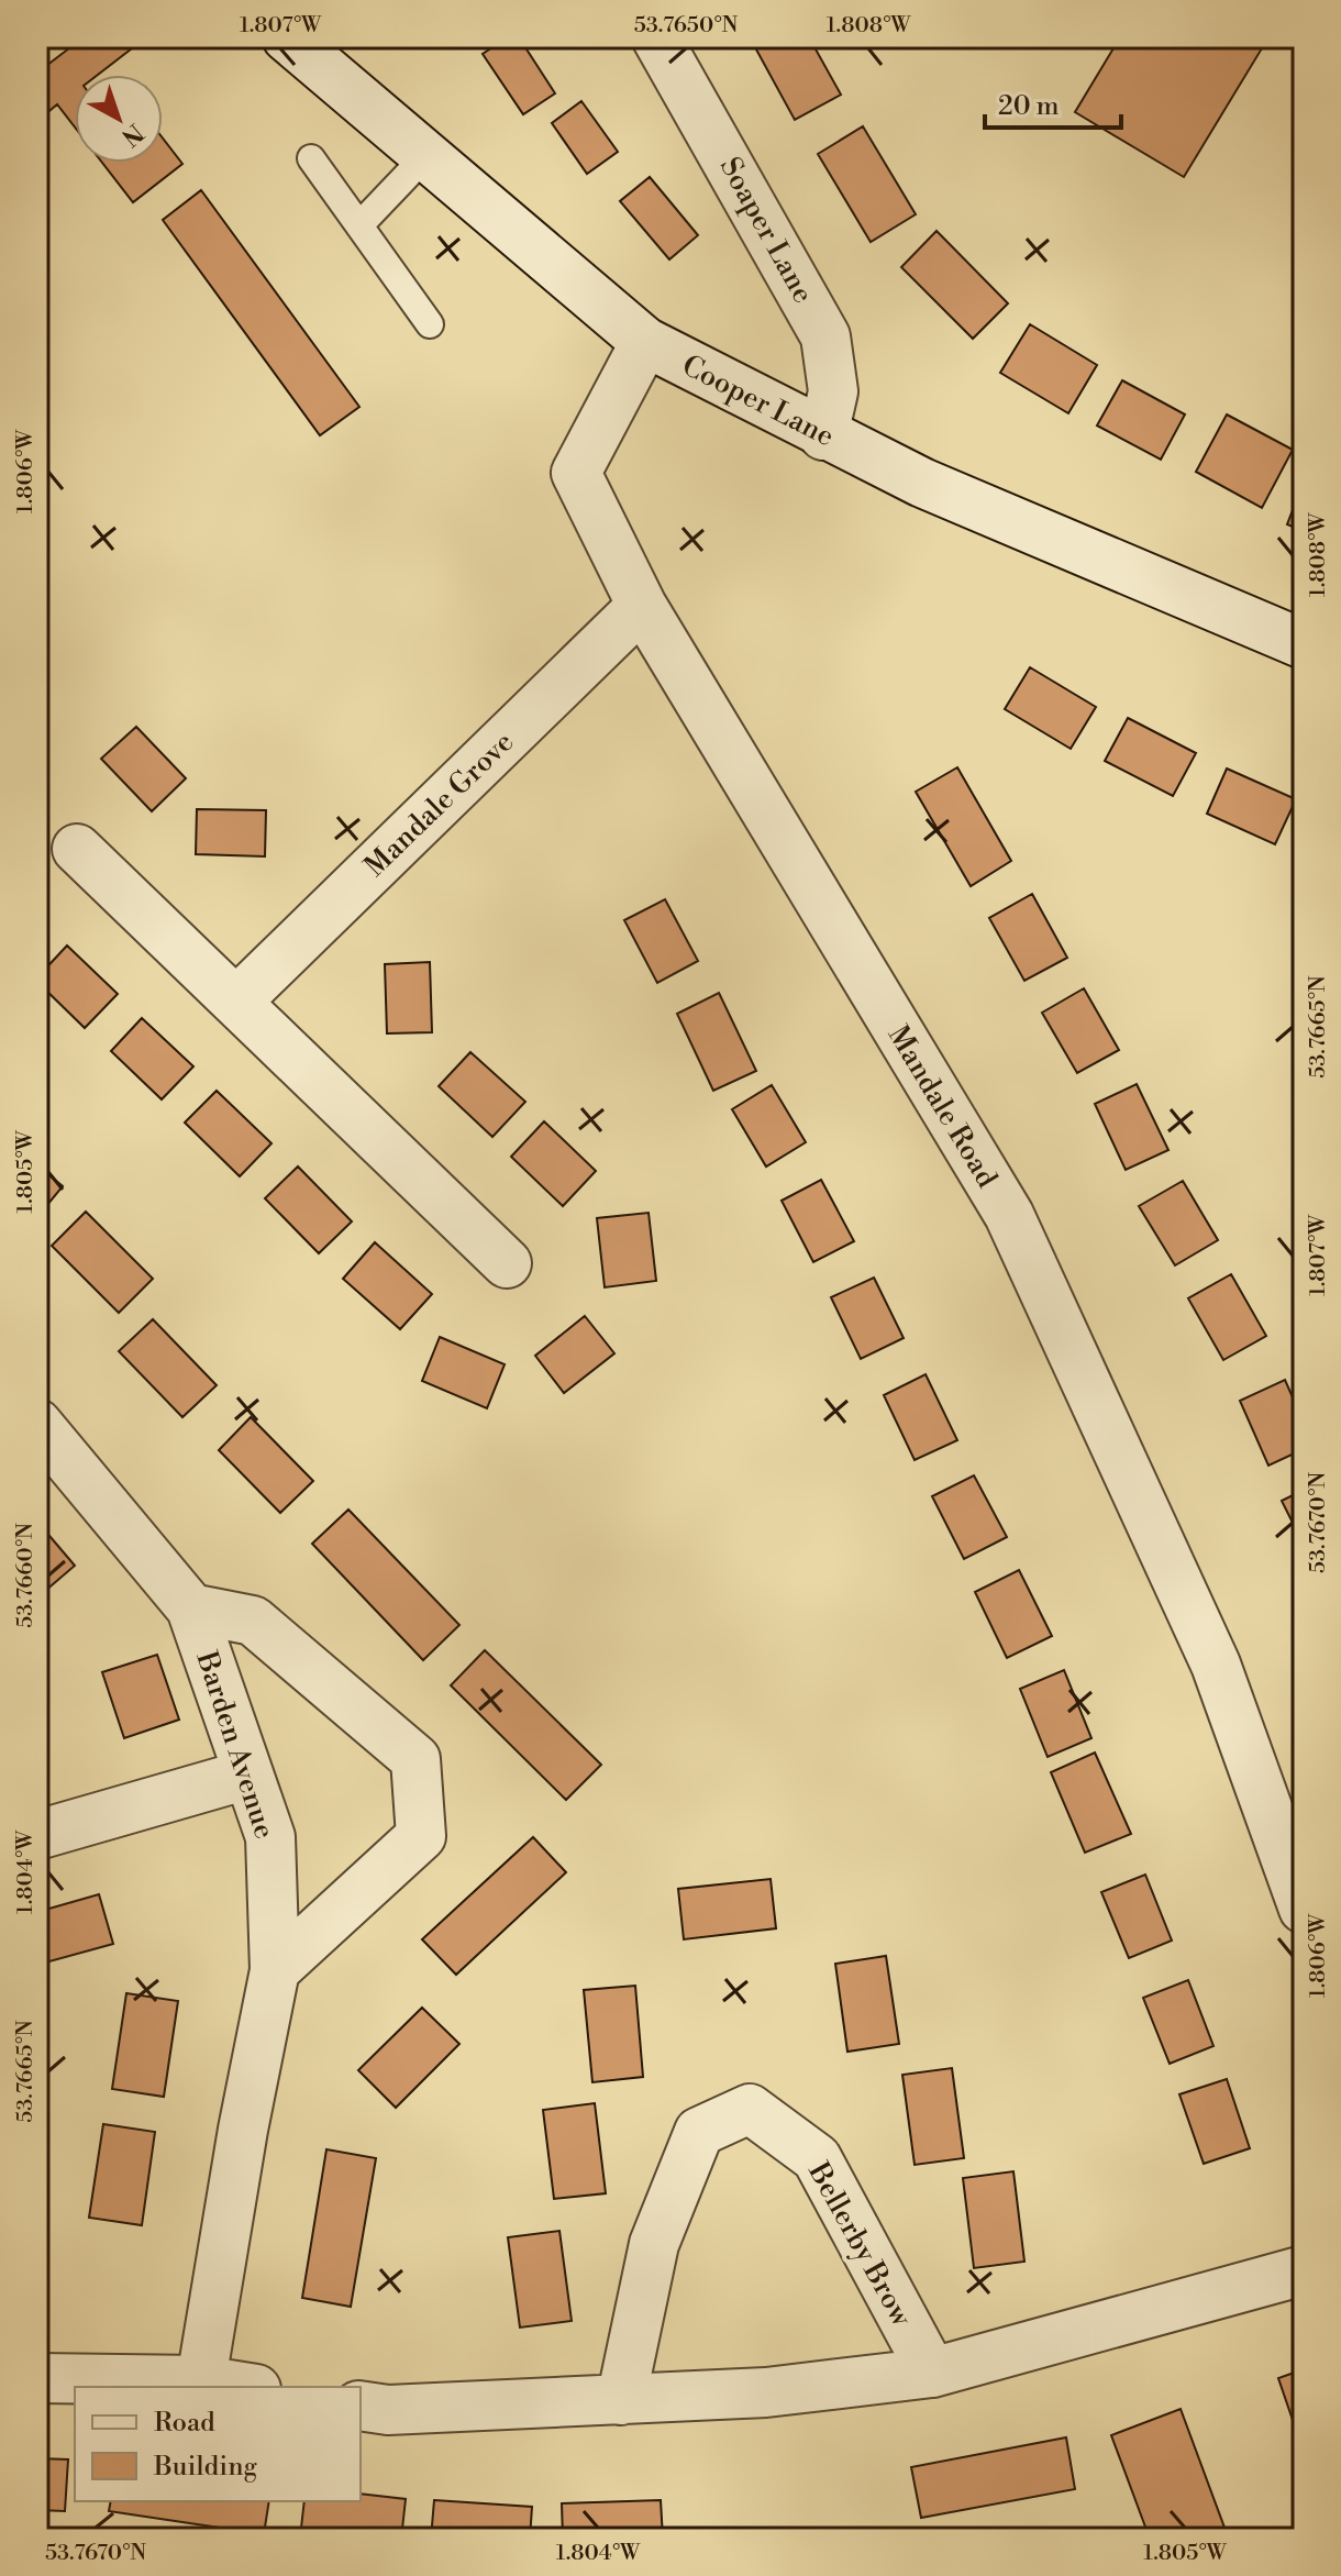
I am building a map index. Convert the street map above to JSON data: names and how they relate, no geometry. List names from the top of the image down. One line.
{"streets":{"street":["Soaper Lane","Cooper Lane","Mandale Grove","Mandale Road","Barden Avenue","Bellerby Brow"]},"crossings":[["Soaper Lane","Cooper Lane"],["Cooper Lane","Mandale Road"],["Mandale Grove","Mandale Road"]],"legend":["Road","Building"],"scale_bar":"20 m","north":"bottom right","coordinates":["1.807°W","53.7650°N","1.808°W","1.806°W","53.7665°N","1.805°W","53.7670°N","53.7660°N","1.804°W"]}
